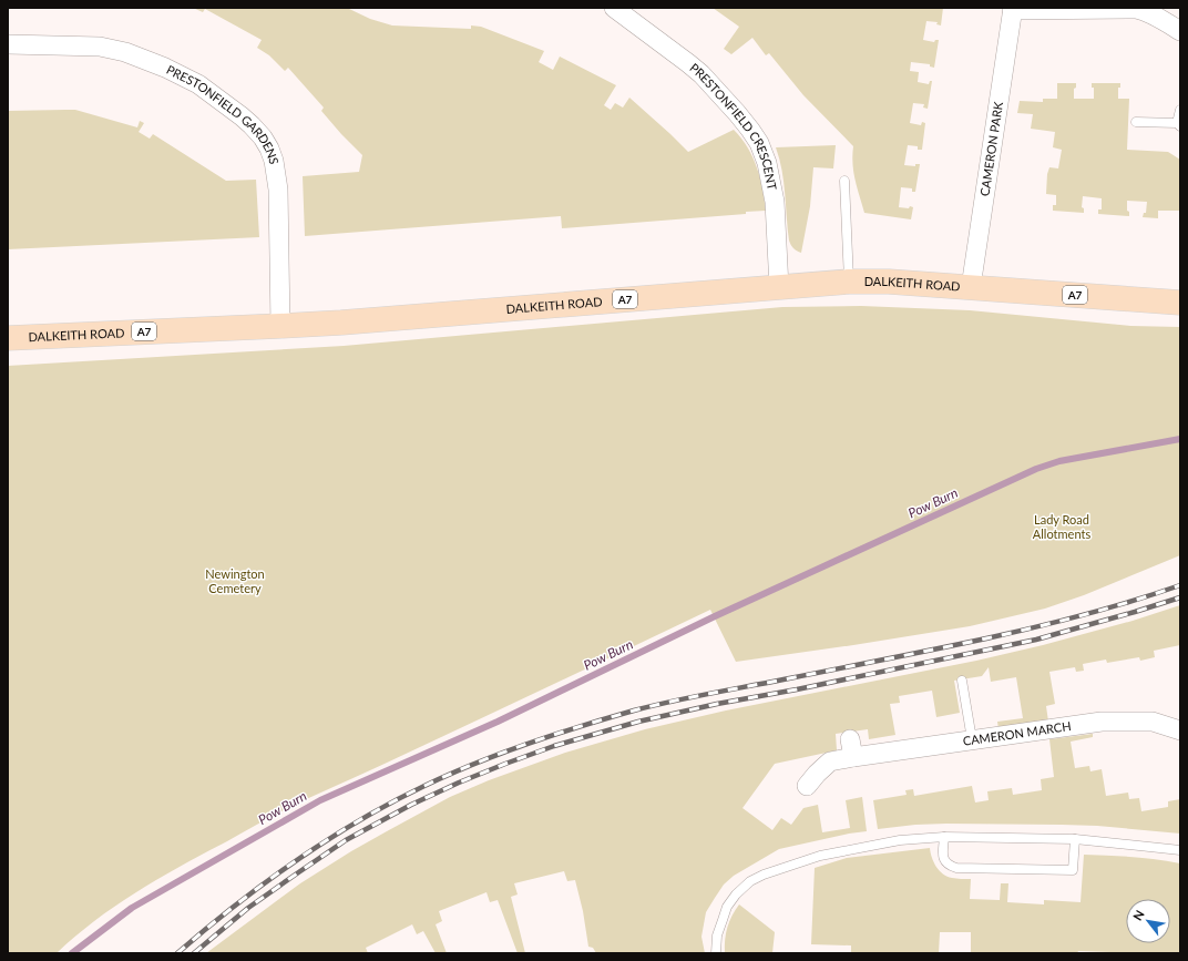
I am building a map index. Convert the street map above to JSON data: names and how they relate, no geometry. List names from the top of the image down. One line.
{"streets":{"main road":["DALKEITH ROAD","A7"],"street":["PRESTONFIELD GARDENS","PRESTONFIELD CRESCENT","CAMERON PARK","CAMERON MARCH"]},"crossings":[["PRESTONFIELD GARDENS","DALKEITH ROAD"],["PRESTONFIELD CRESCENT","DALKEITH ROAD"],["CAMERON PARK","DALKEITH ROAD"]],"water":["Pow Burn"],"parks":["Lady Road Allotments","Newington Cemetery"],"north":"top left"}
